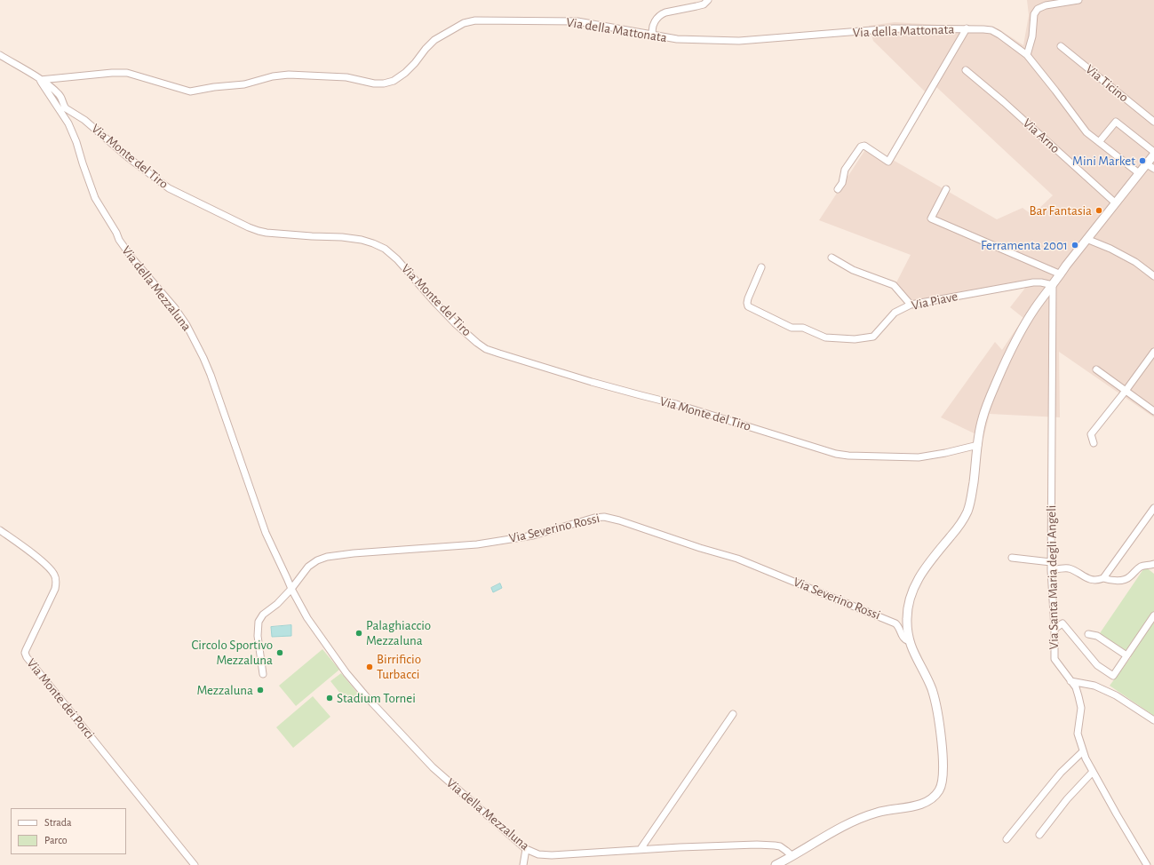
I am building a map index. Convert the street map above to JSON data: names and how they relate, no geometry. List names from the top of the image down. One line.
{"streets":{"street":["Via della Mattonata","Via Ticino","Via Arno","Via Monte del Tiro","Via della Mezzaluna","Via Piave","Via Severino Rossi","Via Santa Maria degli Angeli","Via Monte dei Porci"]},"crossings":[["Via della Mattonata","Via Monte del Tiro"],["Via della Mattonata","Via della Mezzaluna"],["Via Monte del Tiro","Via della Mezzaluna"],["Via della Mezzaluna","Via Severino Rossi"],["Via Piave","Via Santa Maria degli Angeli"]],"places":["Mini Market","Bar Fantasia","Ferramenta 2001","Palaghiaccio Mezzaluna","Circolo Sportivo Mezzaluna","Birrificio Turbacci","Mezzaluna","Stadium Tornei"],"legend":["Strada","Parco"]}
